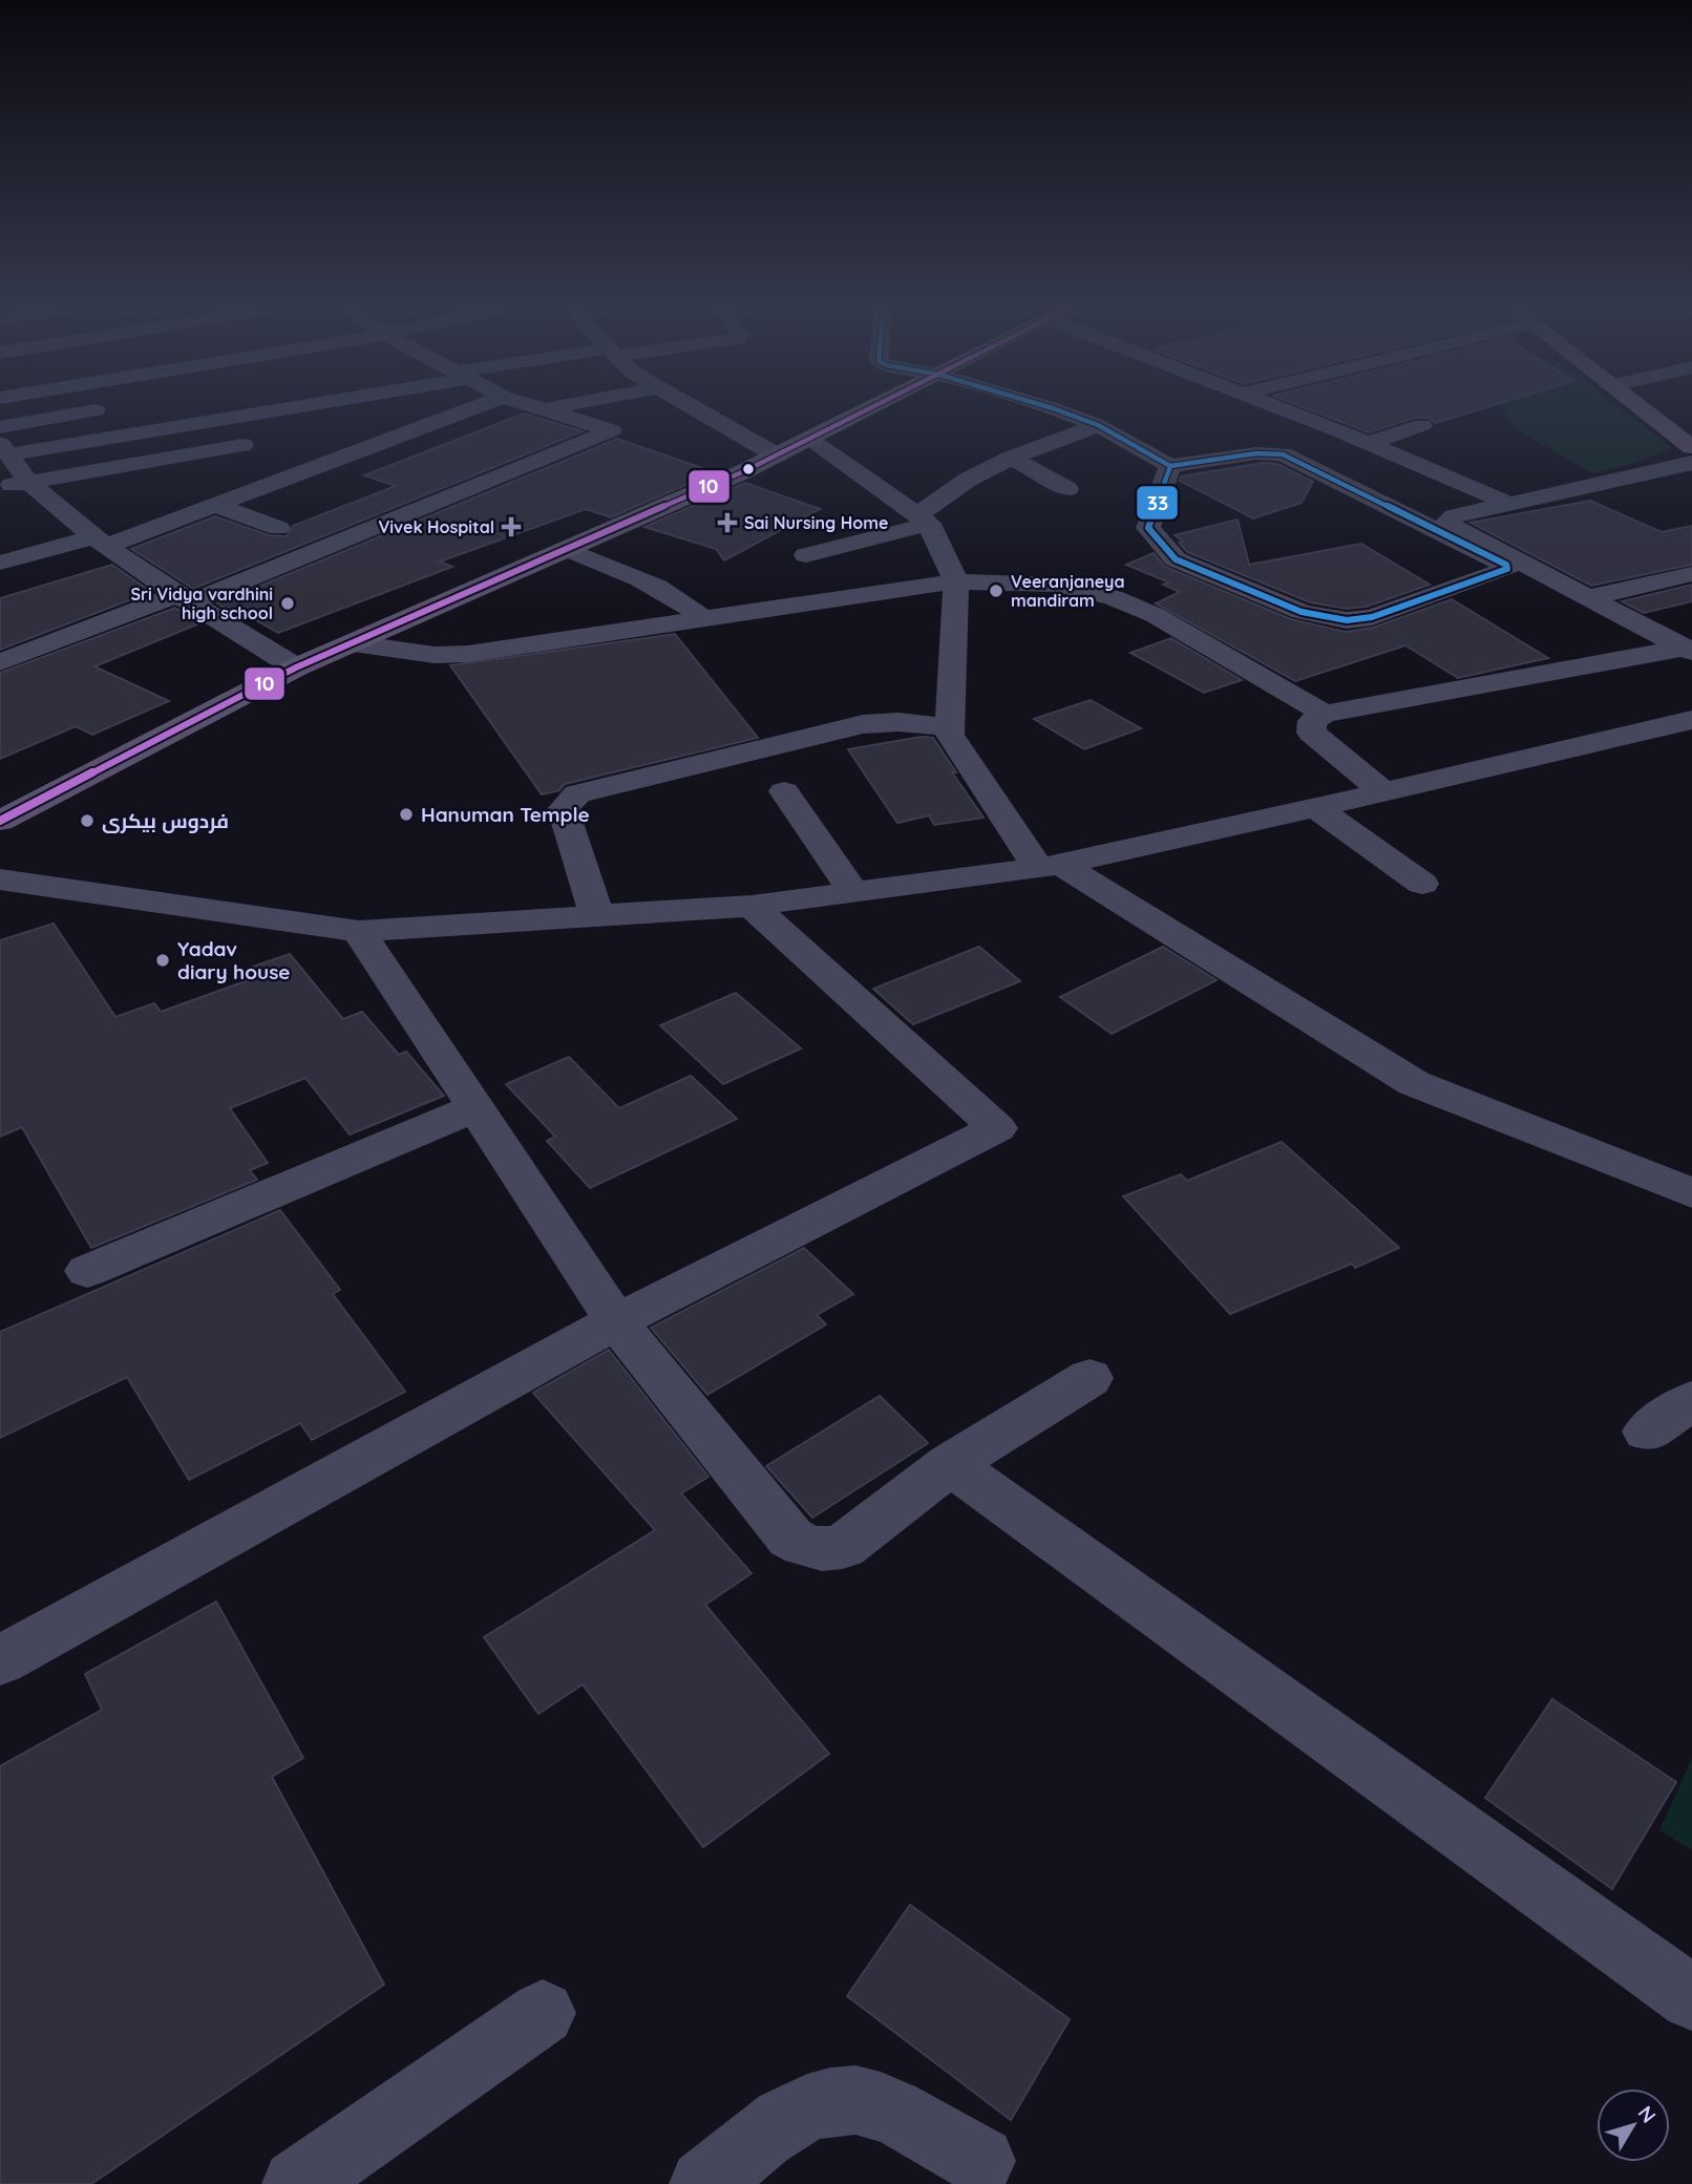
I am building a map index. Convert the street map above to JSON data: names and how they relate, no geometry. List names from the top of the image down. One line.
{"places":{"health":["Sai Nursing Home","Vivek Hospital"],"other":["Veeranjaneya mandiram","Sri Vidya vardhini high school","Hanuman Temple","فردوس بیکری","Yadav diary house"]},"lines":["transit line 33","transit line 10"],"north":"top right"}
